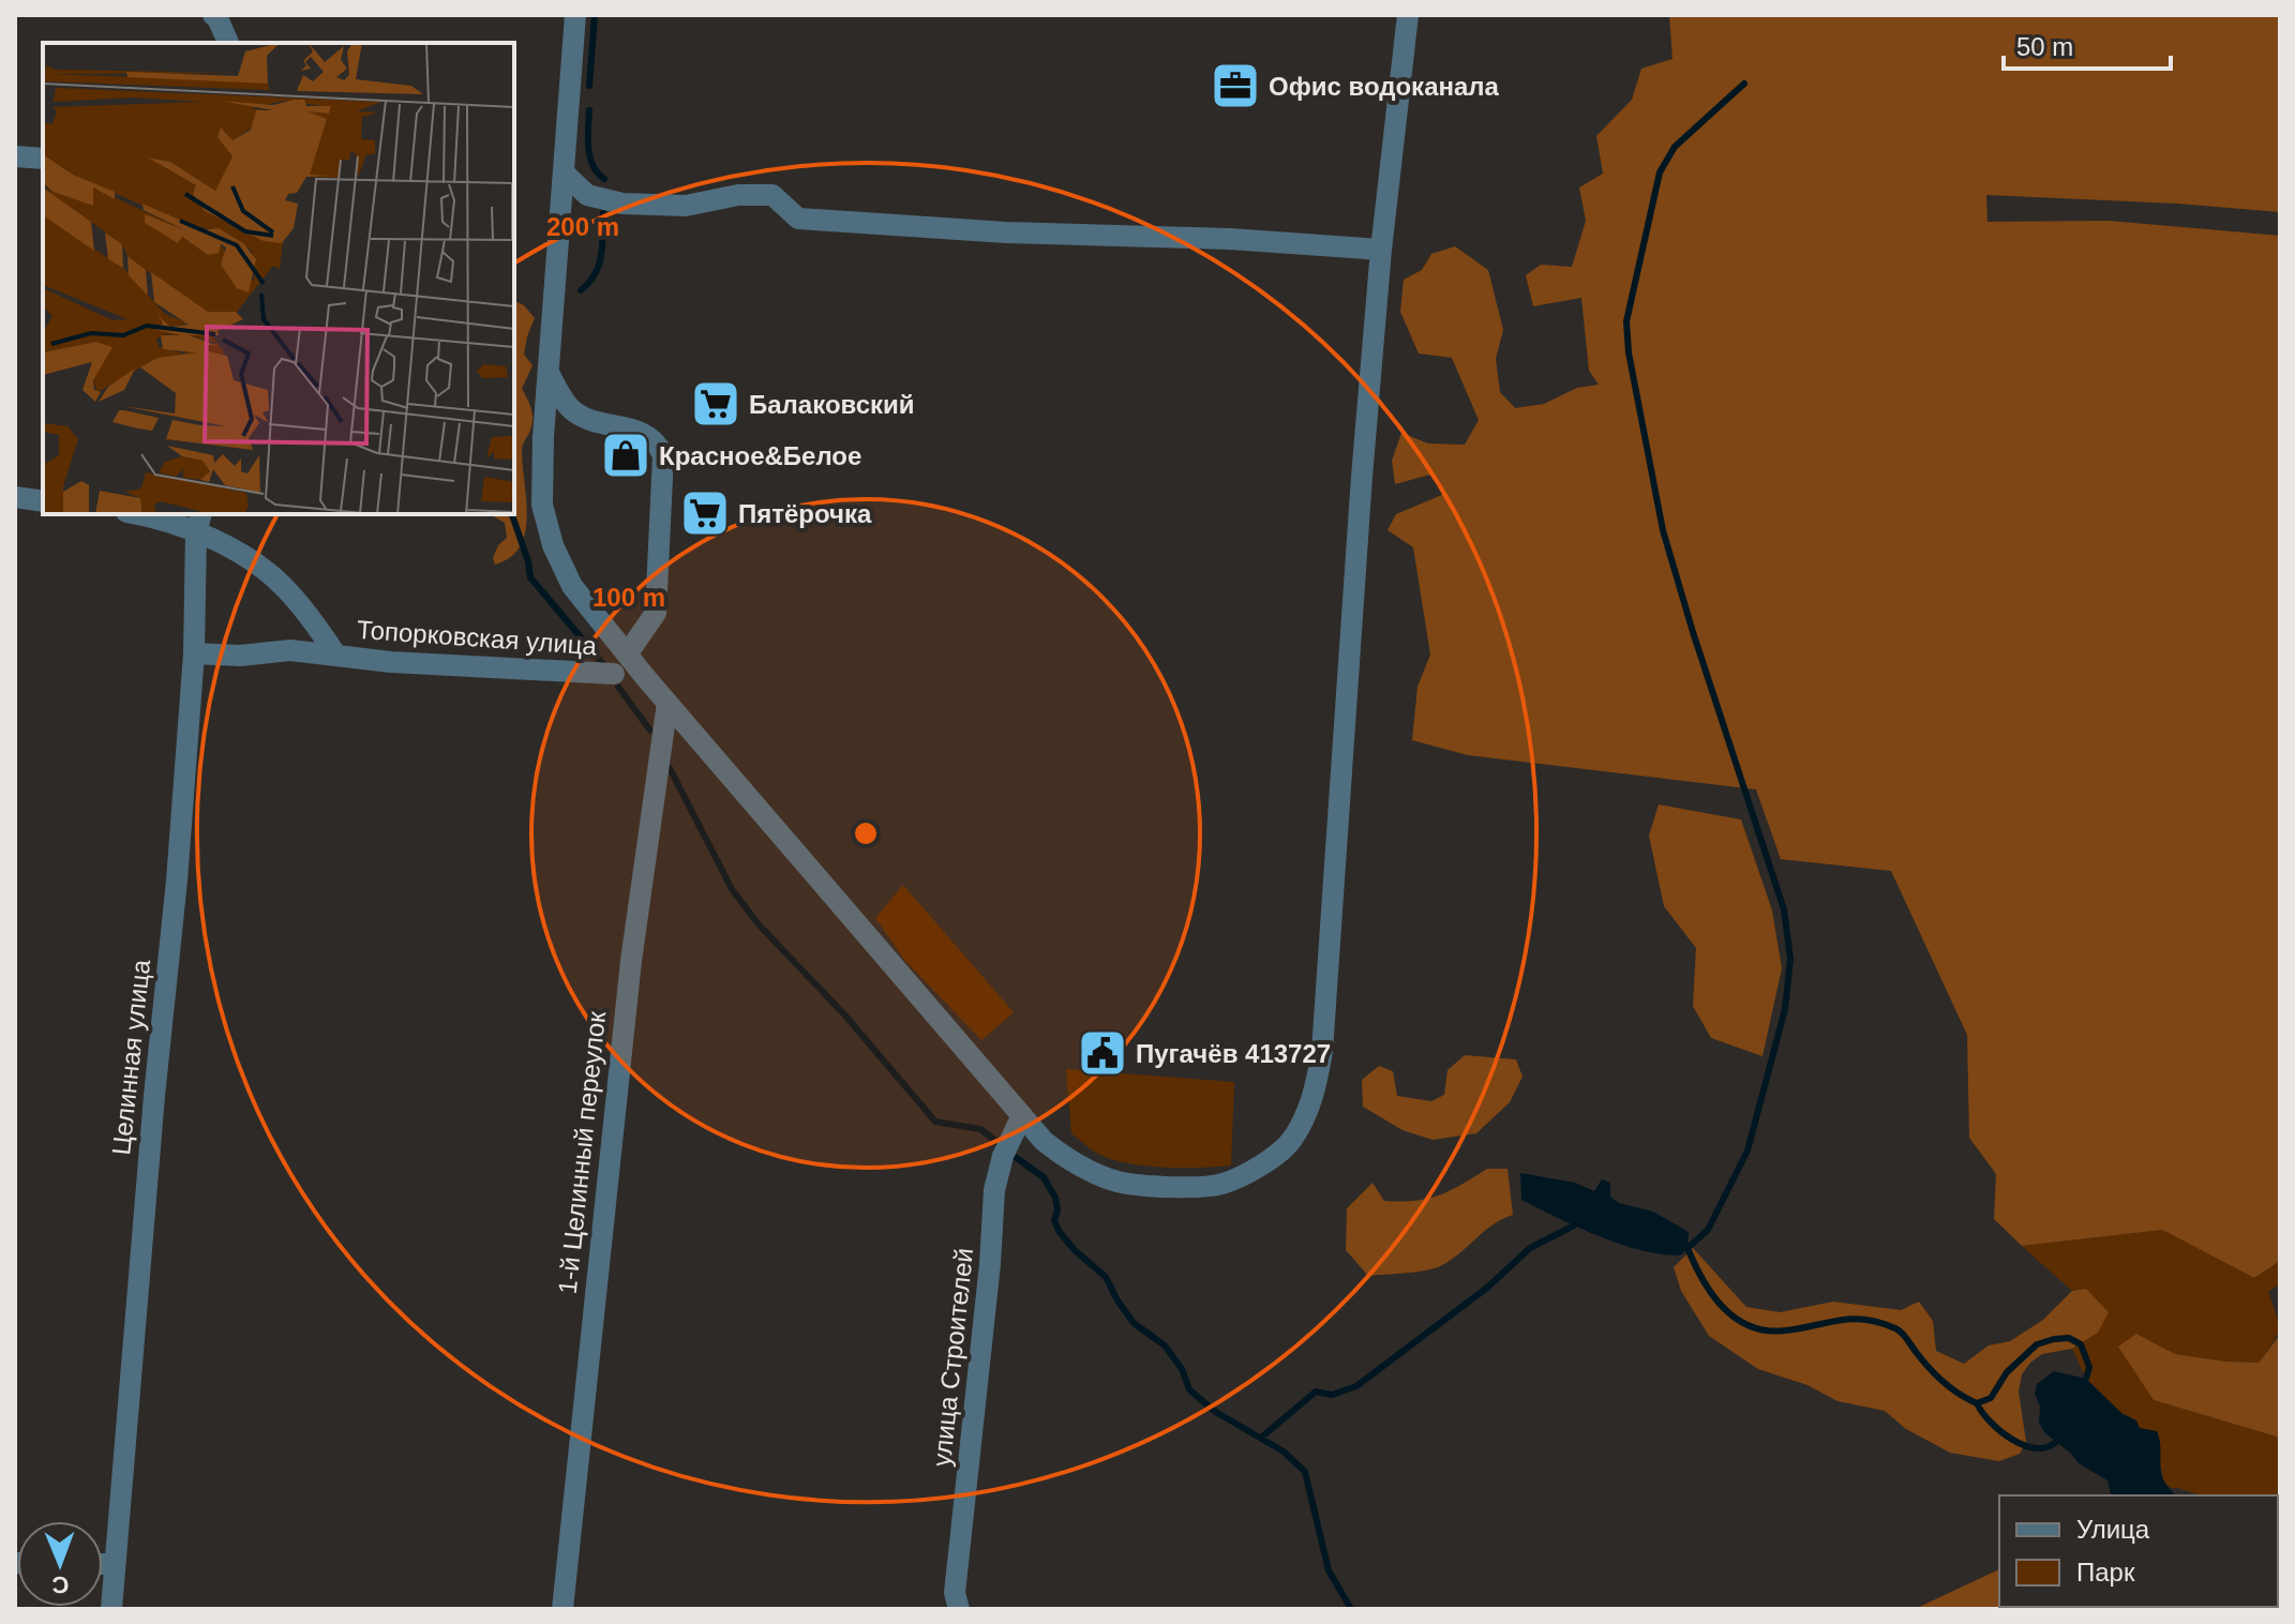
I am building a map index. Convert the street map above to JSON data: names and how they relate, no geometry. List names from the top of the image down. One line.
{"streets":{"street":["Топорковская улица","Целинная улица","1-й Целинный переулок","улица Строителей"]},"crossings":[["Топорковская улица","Целинная улица"]],"places":{"office":["Офис водоканала"],"supermarket":["Балаковский","Пятёрочка"],"shop":["Красное&Белое"],"public building":["Пугачёв 413727"]},"legend":["Улица","Парк"],"scale_bar":"50 m","north":"bottom","rings":["200 m","100 m"]}
